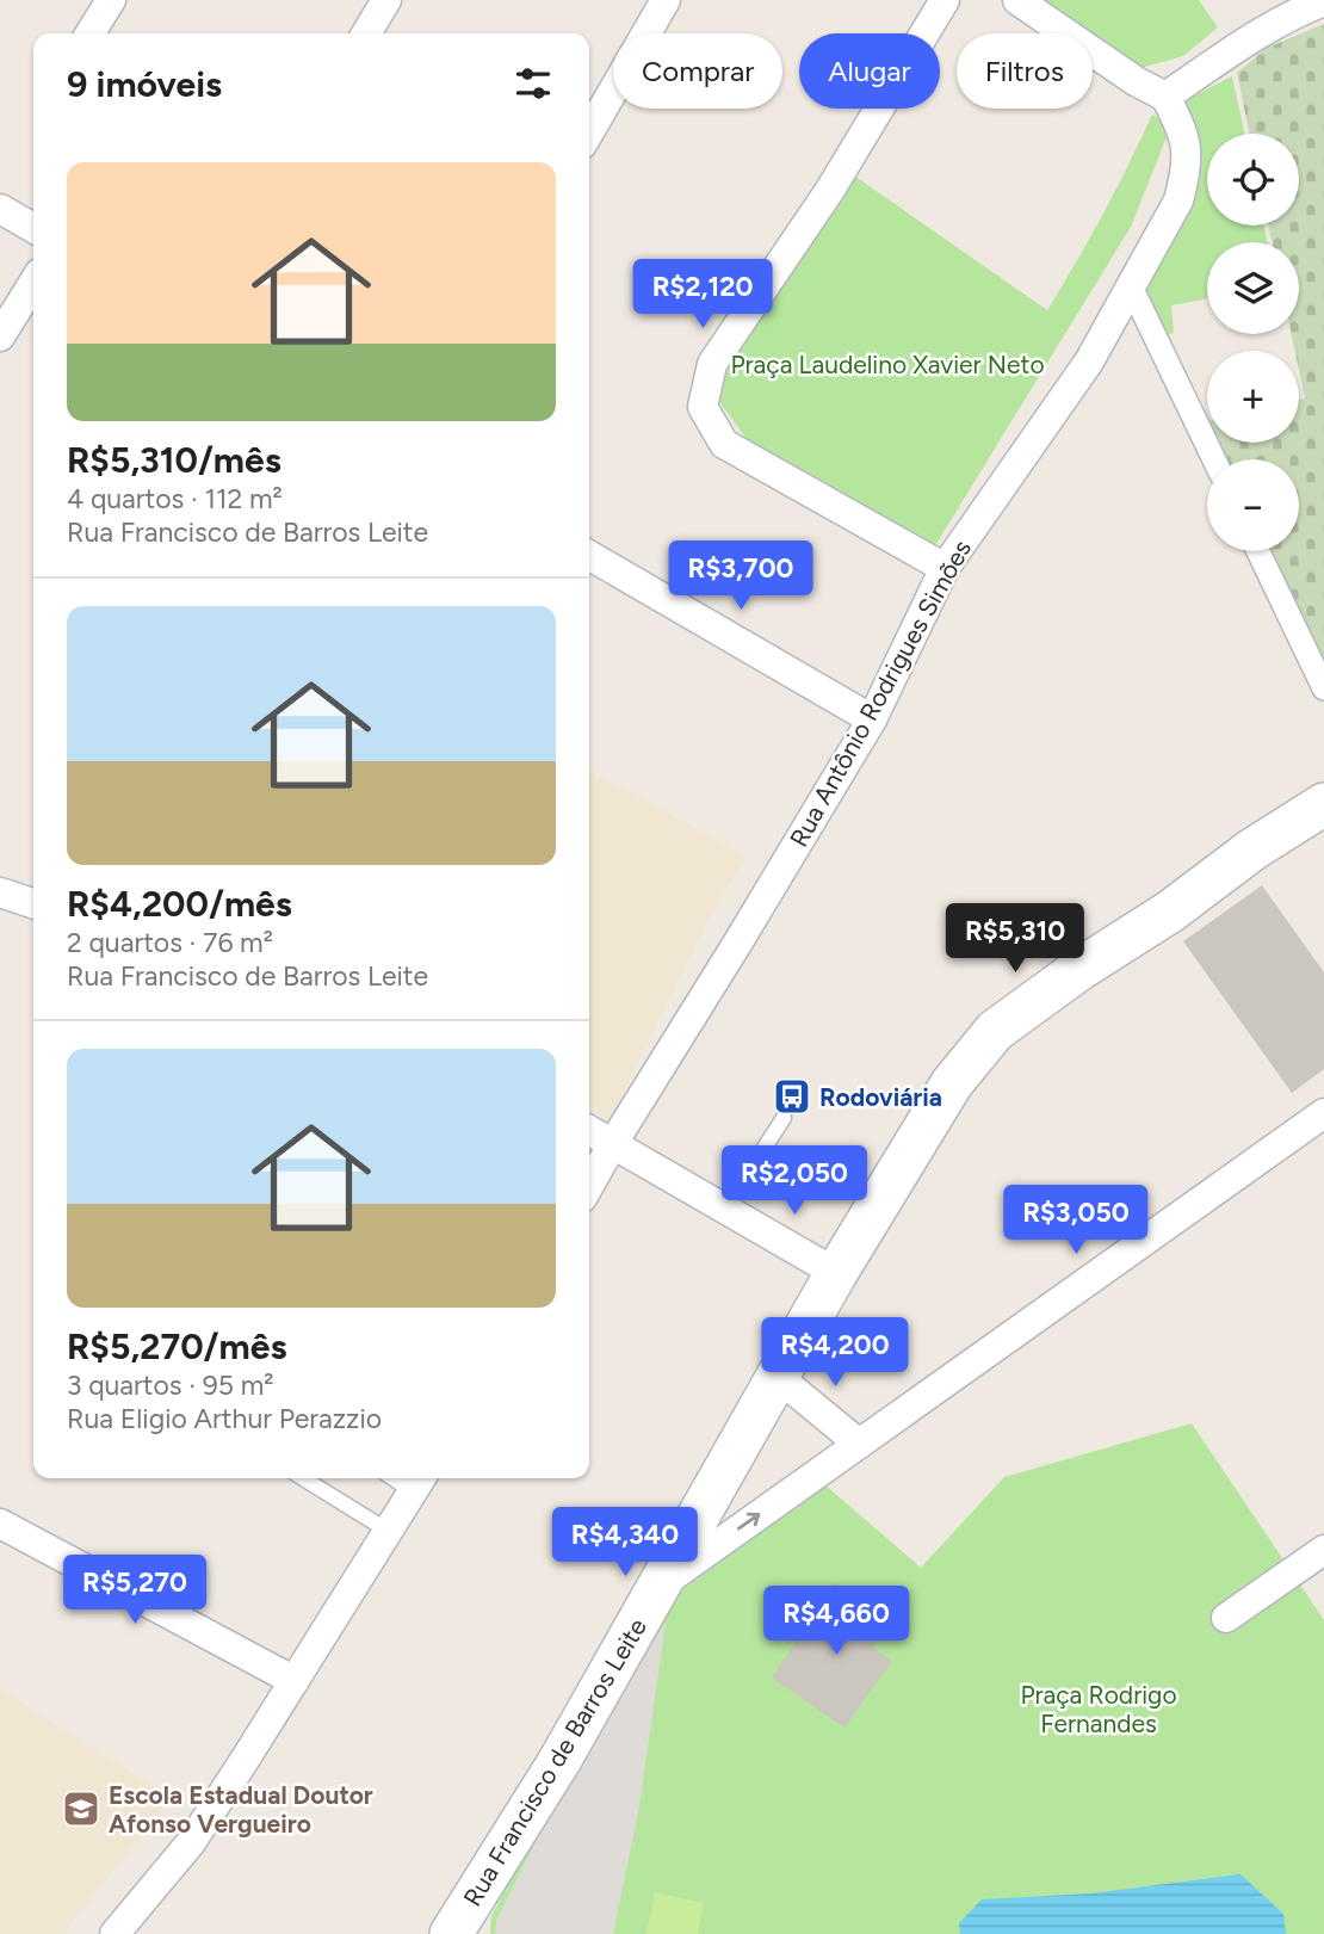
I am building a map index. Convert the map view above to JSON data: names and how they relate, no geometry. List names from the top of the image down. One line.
{"streets":{"main road":["Rua Francisco de Barros Leite"],"street":["Rua Antônio Rodrigues Simões"]},"parks":["Praça Laudelino Xavier Neto","Praça Rodrigo Fernandes"],"places":{"bus stop":["Rodoviária"],"school or university":["Escola Estadual Doutor Afonso Vergueiro"]},"page":{"chip":["Comprar","Alugar","Filtros"],"heading":"9 imóveis","map_buttons":["+","−"],"list":[{"name":"R$5,310/mês","note":"4 quartos · 112 m² · Rua Francisco de Barros Leite"},{"name":"R$4,200/mês","note":"2 quartos · 76 m² · Rua Francisco de Barros Leite"},{"name":"R$5,270/mês","note":"3 quartos · 95 m² · Rua Eligio Arthur Perazzio"}],"price":["R$2,120","R$3,700","R$5,310","R$2,050","R$3,050","R$4,200","R$4,340","R$5,270","R$4,660"]}}
